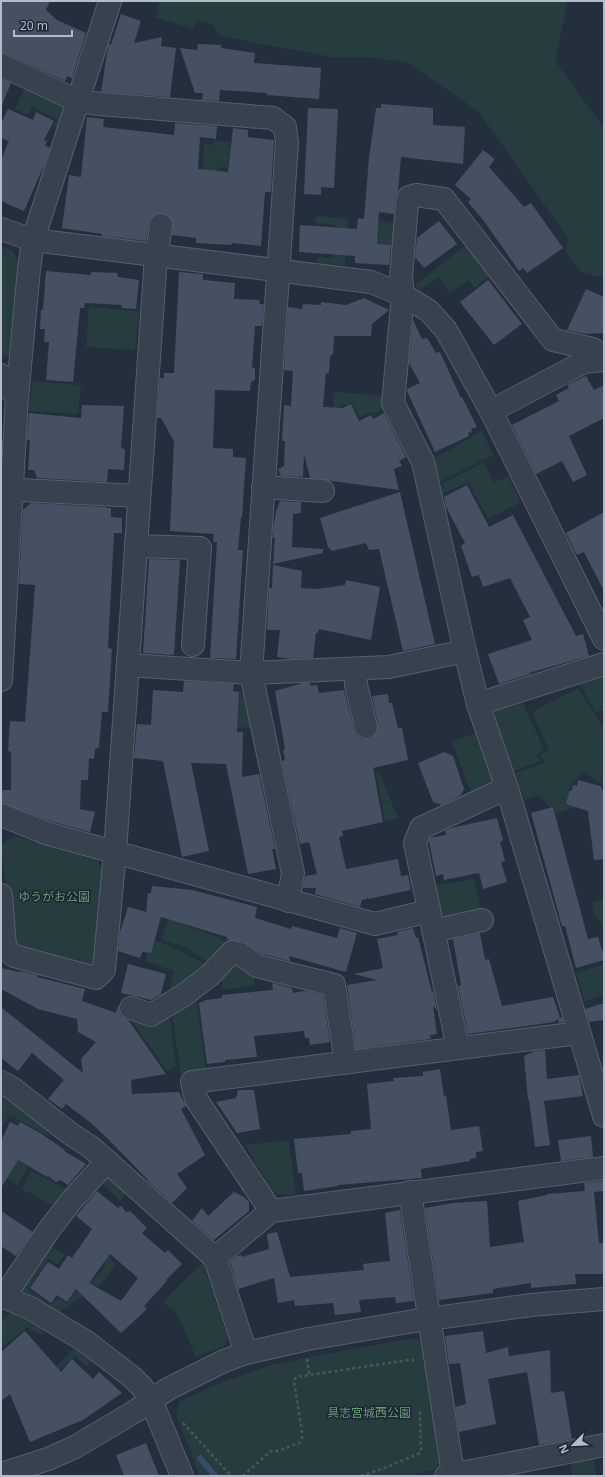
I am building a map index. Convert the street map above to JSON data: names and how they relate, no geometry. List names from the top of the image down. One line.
{"parks":["ゆうがお公園","具志宮城西公園"],"scale_bar":"20 m","north":"bottom left"}
